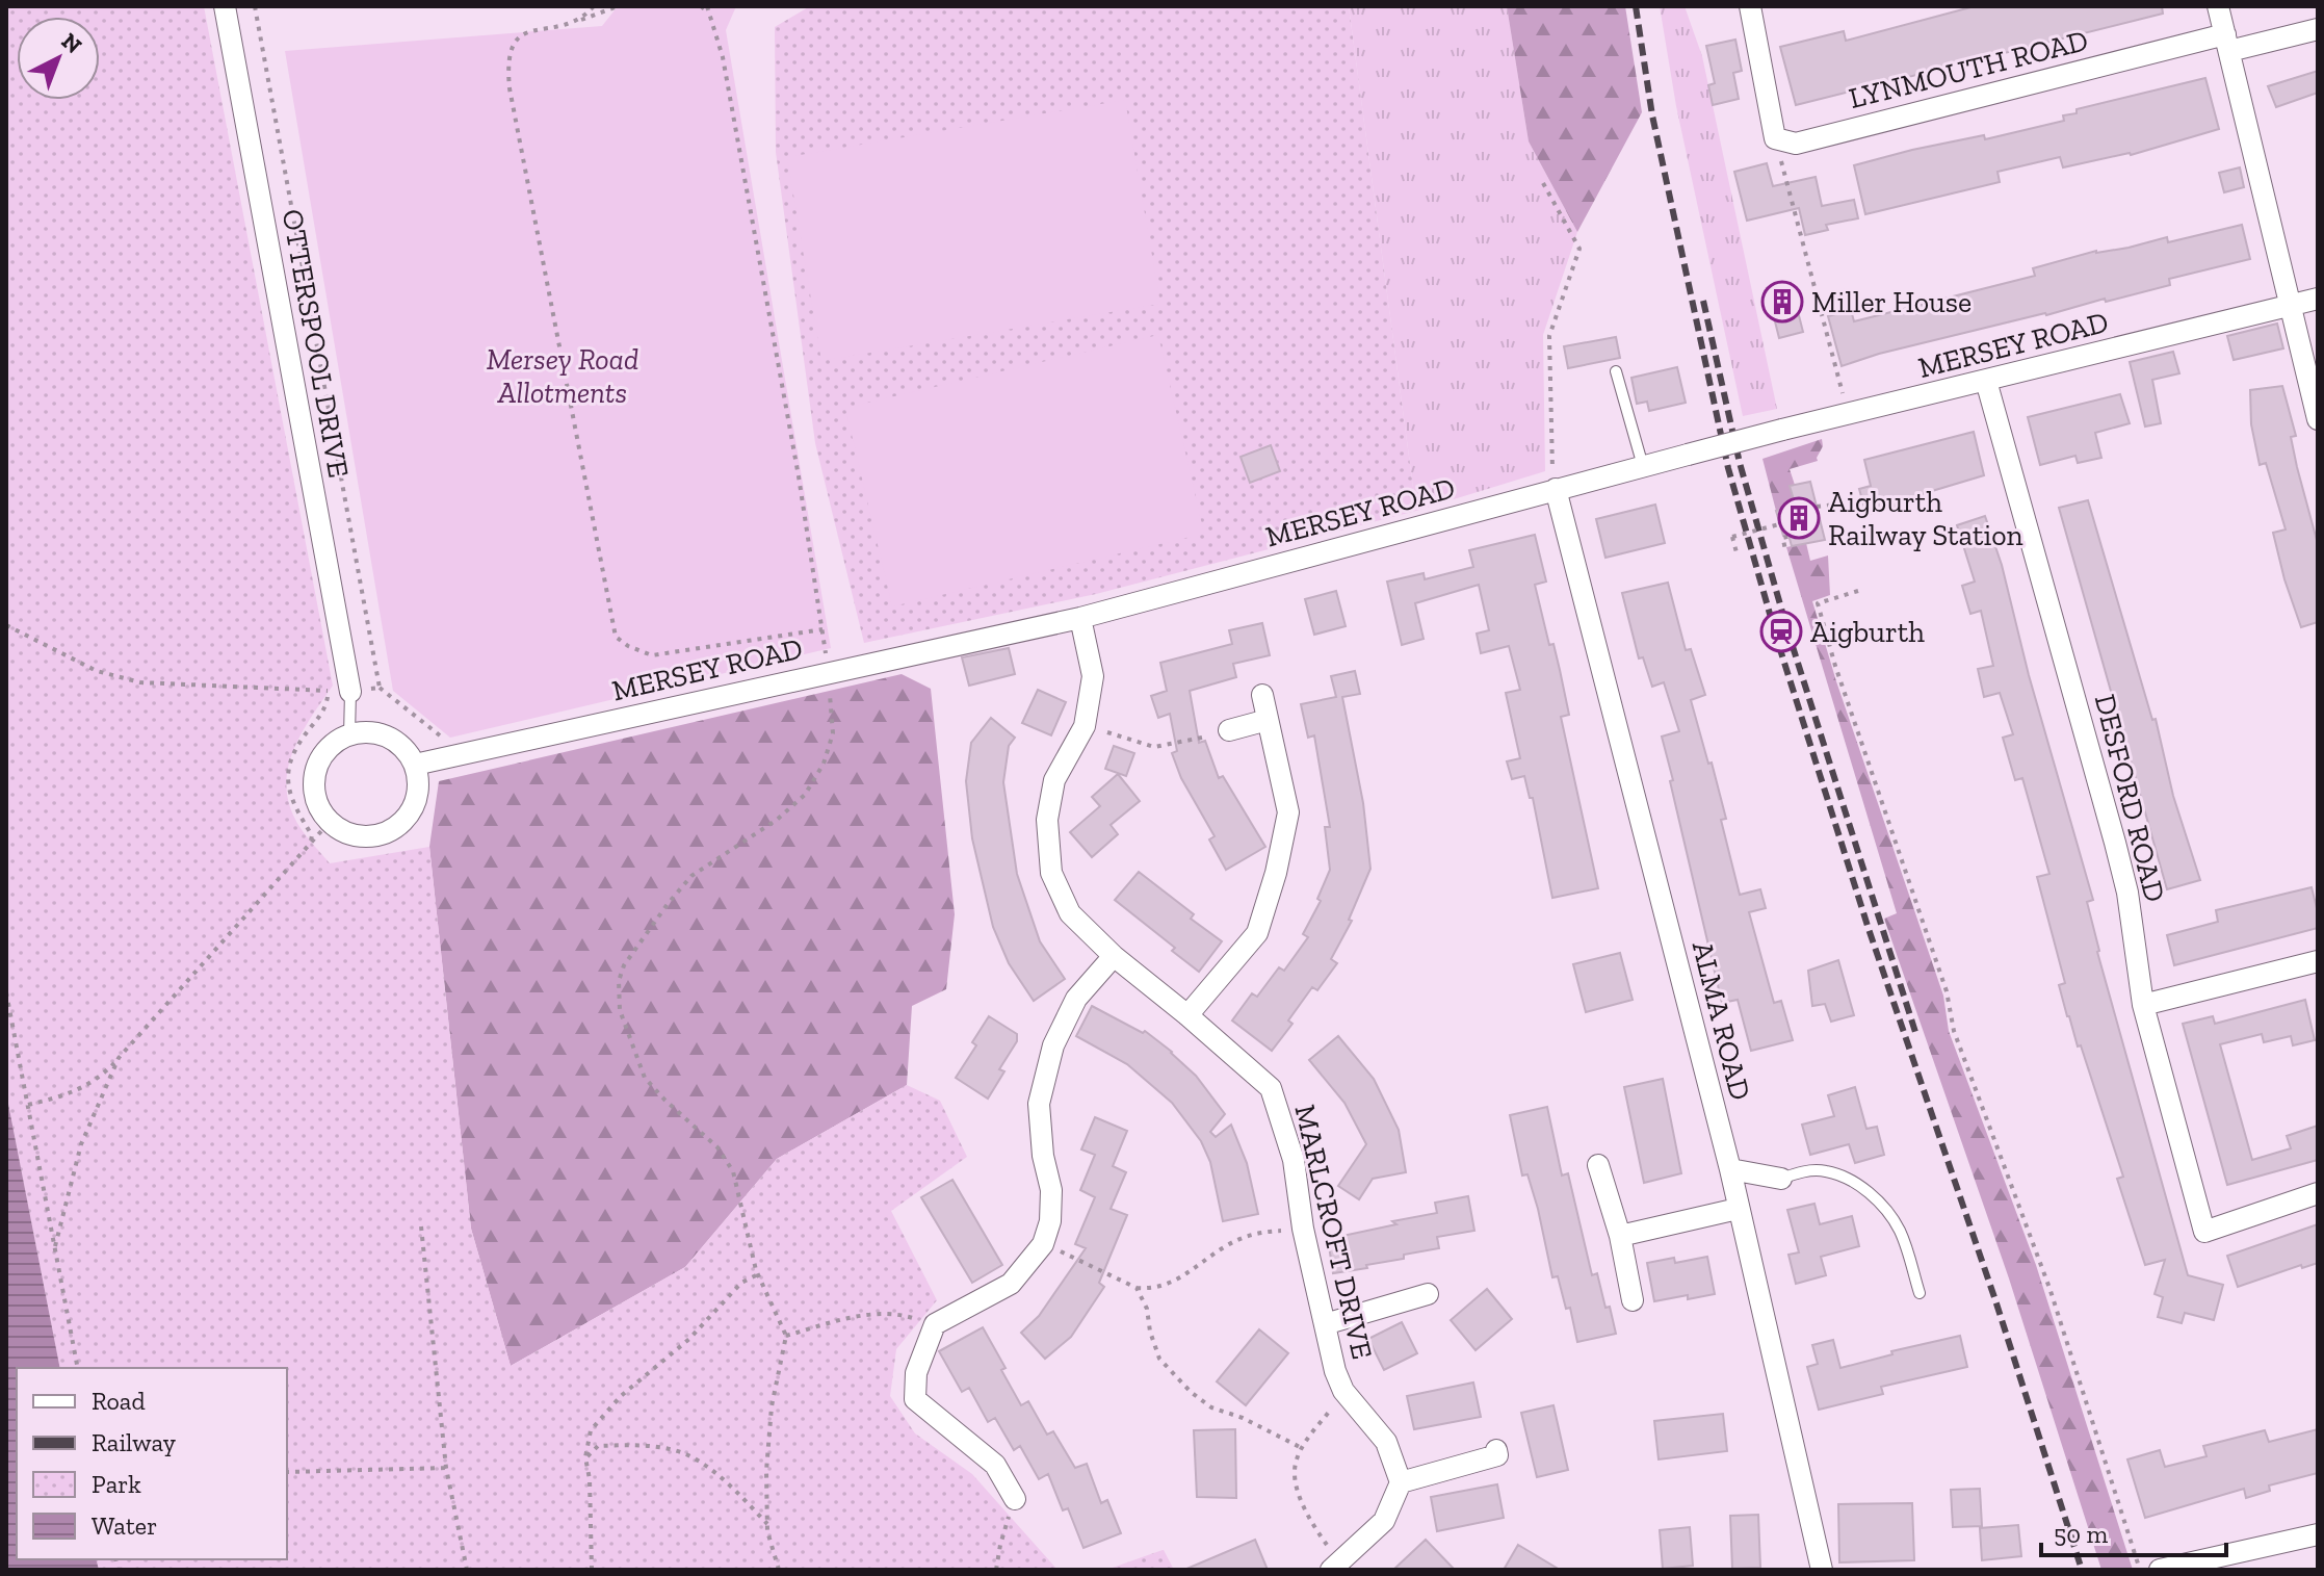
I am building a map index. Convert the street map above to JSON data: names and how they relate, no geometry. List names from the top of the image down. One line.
{"streets":{"street":["LYNMOUTH ROAD","OTTERSPOOL DRIVE","MERSEY ROAD","DESFORD ROAD","ALMA ROAD","MARLCROFT DRIVE"]},"crossings":[["MERSEY ROAD","DESFORD ROAD"],["MERSEY ROAD","ALMA ROAD"],["MERSEY ROAD","MARLCROFT DRIVE"]],"parks":["Mersey Road Allotments"],"places":{"building":["Miller House","Aigburth Railway Station"],"station":["Aigburth"]},"legend":["Road","Railway","Park","Water"],"scale_bar":"50 m","north":"top right"}
